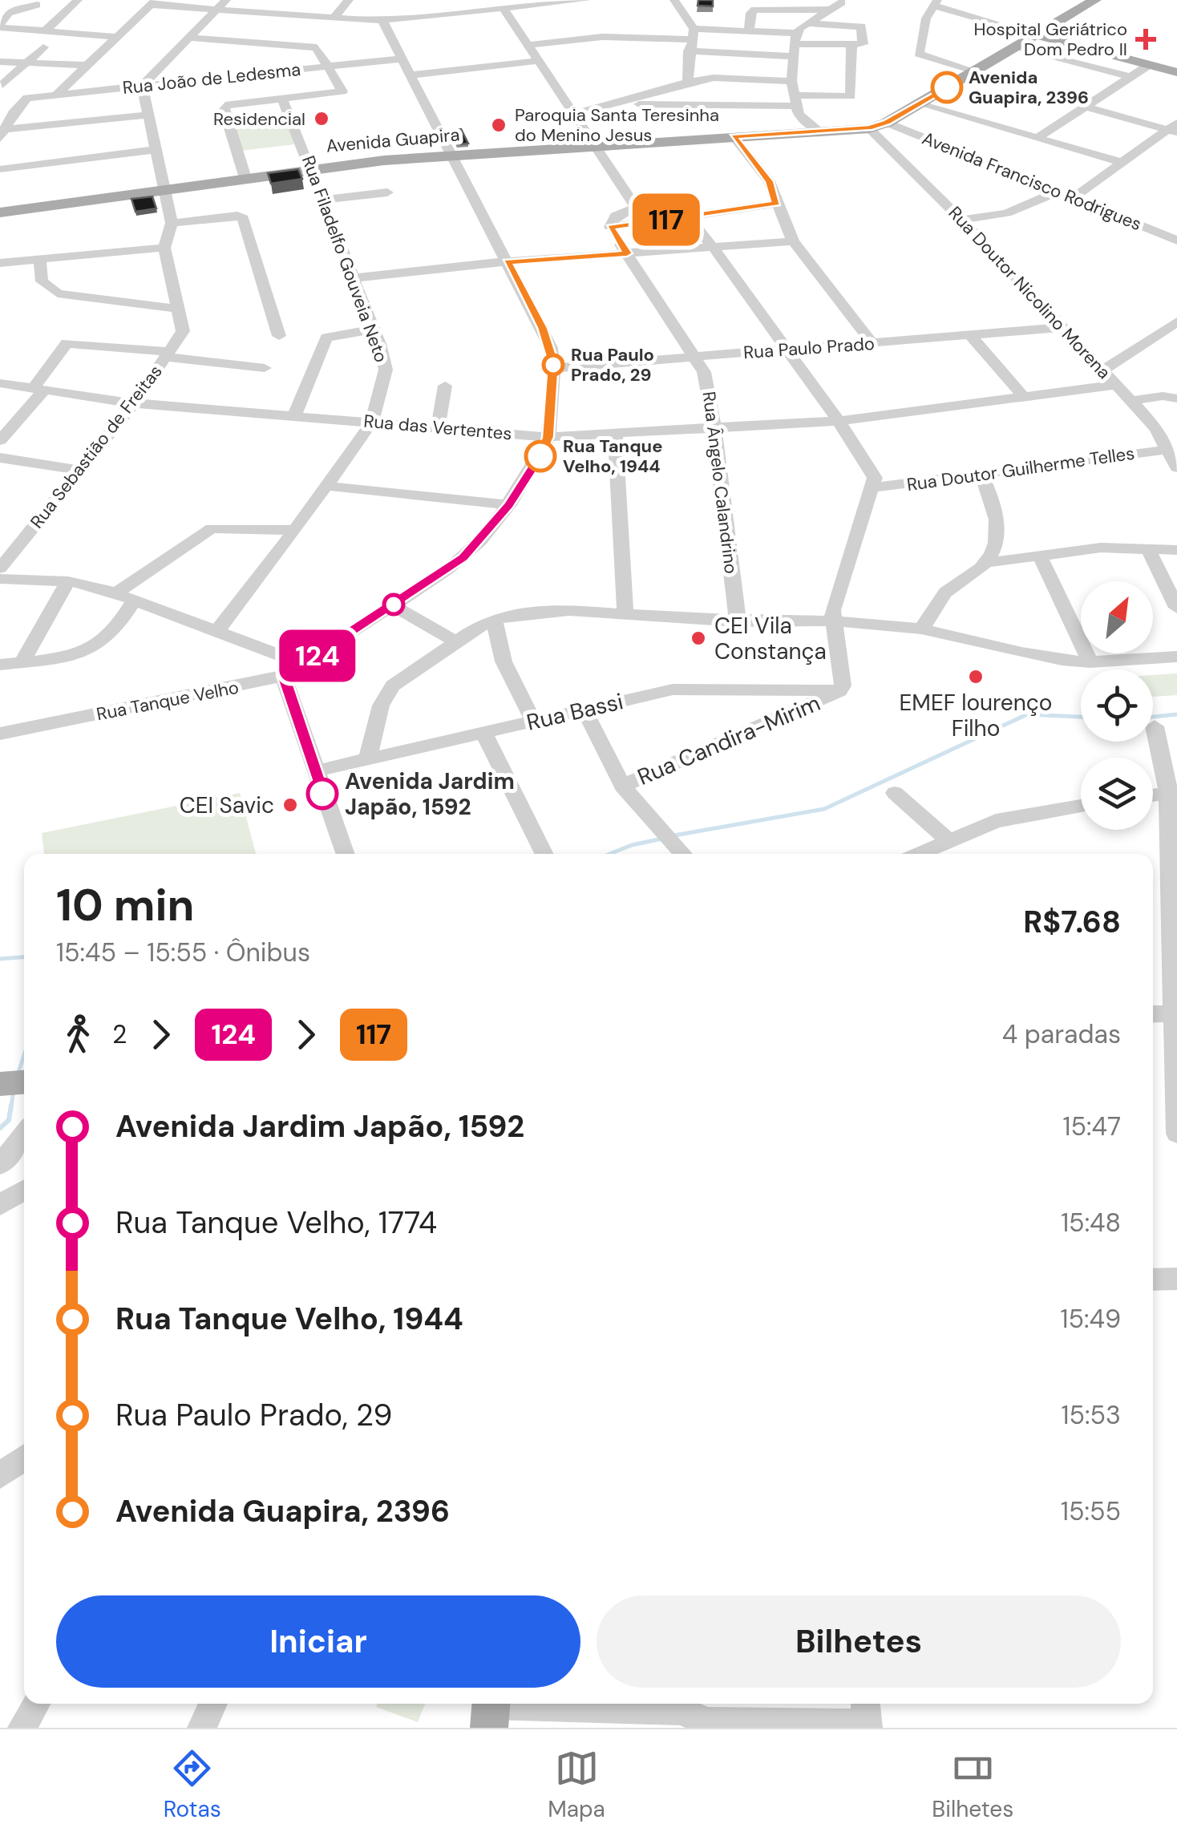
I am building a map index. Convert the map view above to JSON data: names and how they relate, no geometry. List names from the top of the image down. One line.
{"streets":{"main road":["Avenida Guapira"],"street":["Rua João de Ledesma","Avenida Francisco Rodrigues","Rua Filadelfo Gouveia Neto","Rua Doutor Nicolino Morena","Rua Paulo Prado","Rua das Vertentes","Rua Sebastião de Freitas","Rua Doutor Guilherme Telles","Rua Ângelo Calandrino","Rua Tanque Velho","Rua Bassi","Rua Candira-Mirim"]},"crossings":[["Rua João de Ledesma","Rua Sebastião de Freitas"],["Rua João de Ledesma","Rua Tanque Velho"],["Avenida Guapira","Avenida Francisco Rodrigues"],["Avenida Guapira","Rua Filadelfo Gouveia Neto"],["Avenida Guapira","Rua Doutor Nicolino Morena"],["Avenida Guapira","Rua Sebastião de Freitas"],["Avenida Guapira","Rua Tanque Velho"],["Rua Filadelfo Gouveia Neto","Rua das Vertentes"],["Rua Doutor Nicolino Morena","Rua Paulo Prado"],["Rua Doutor Nicolino Morena","Rua das Vertentes"],["Rua Doutor Nicolino Morena","Rua Doutor Guilherme Telles"],["Rua Paulo Prado","Rua Ângelo Calandrino"],["Rua Paulo Prado","Rua Tanque Velho"],["Rua das Vertentes","Rua Sebastião de Freitas"],["Rua das Vertentes","Rua Ângelo Calandrino"],["Rua das Vertentes","Rua Tanque Velho"],["Rua Bassi","Rua Candira-Mirim"]],"places":{"health":["Hospital Geriátrico Dom Pedro II"],"other":["Avenida Guapira, 2396","Residencial","Paroquia Santa Teresinha do Menino Jesus","Rua Paulo Prado, 29","Rua Tanque Velho, 1944","CEI Vila Constança","EMEF lourenço Filho","Avenida Jardim Japão, 1592","CEI Savic"]},"lines":["bus line 117","bus line 124"],"north":"top right","page":{"on_map":["124","117"],"heading":["10 min","15:45 – 15:55 · Ônibus","R$7.68"],"legs":["2","124","117","4 paradas"],"list":[{"name":"Avenida Jardim Japão, 1592","value":"15:47"},{"name":"Rua Tanque Velho, 1774","value":"15:48"},{"name":"Rua Tanque Velho, 1944","value":"15:49"},{"name":"Rua Paulo Prado, 29","value":"15:53"},{"name":"Avenida Guapira, 2396","value":"15:55"}],"buttons":["Iniciar","Bilhetes"],"tabs":["Rotas","Mapa","Bilhetes"]}}
